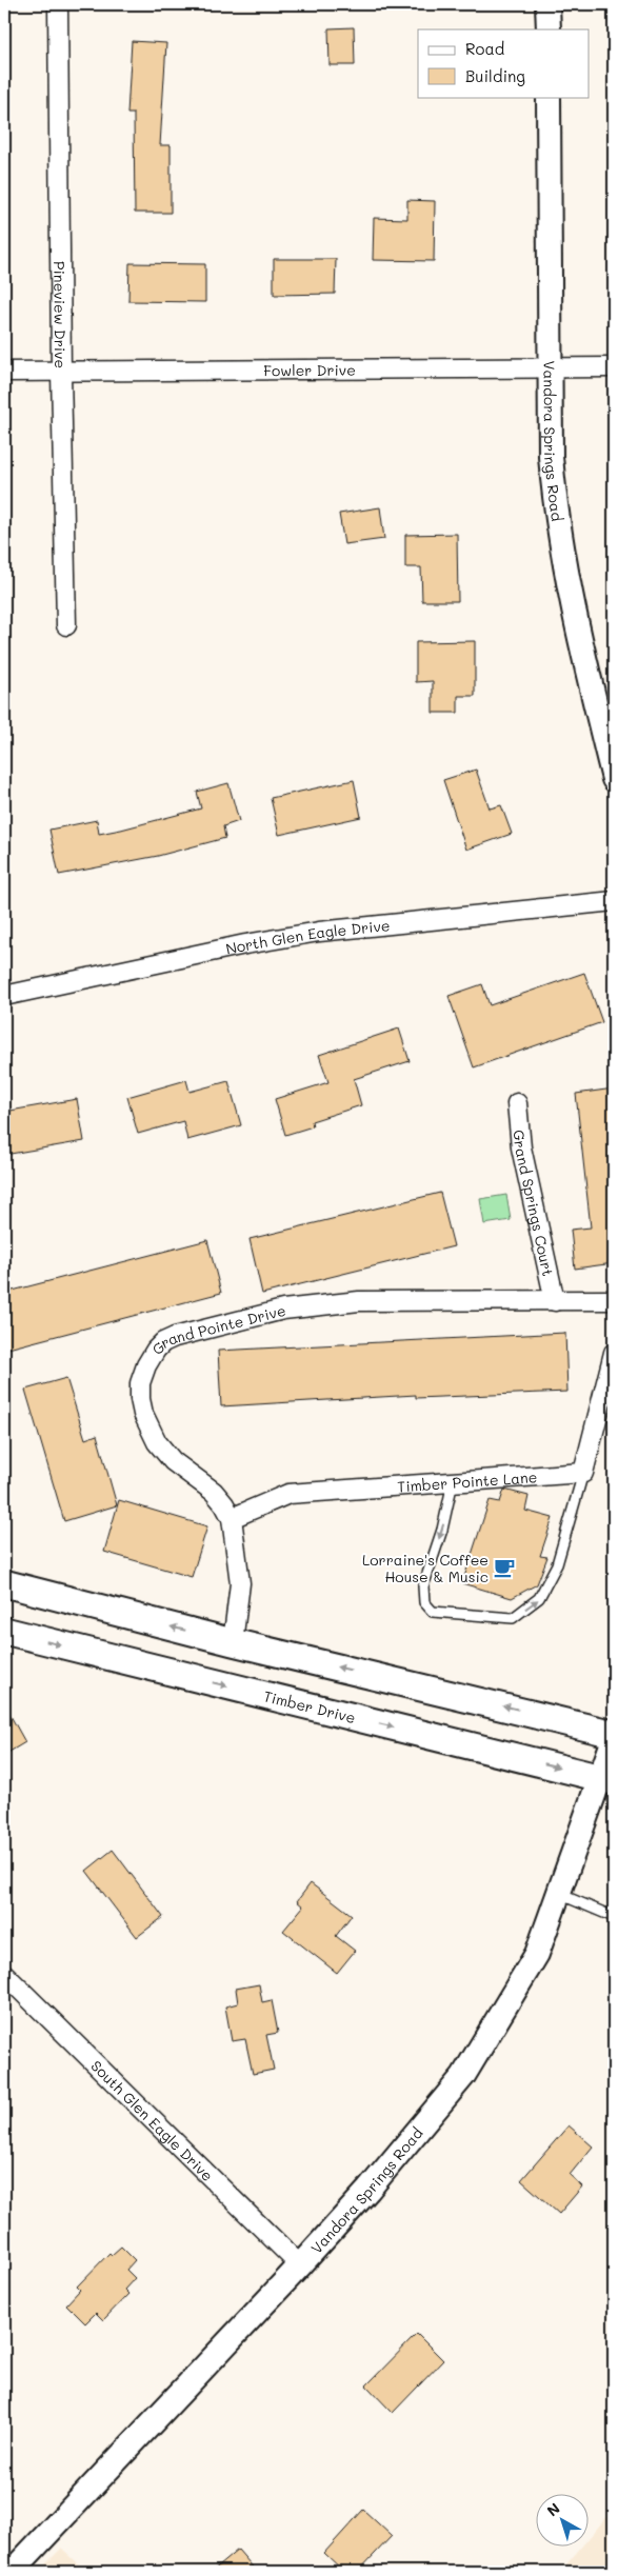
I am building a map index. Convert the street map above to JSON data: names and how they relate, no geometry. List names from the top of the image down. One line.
{"streets":{"main road":["Timber Drive"],"street":["Pineview Drive","Fowler Drive","Vandora Springs Road","North Glen Eagle Drive","Grand Springs Court","Grand Pointe Drive","Timber Pointe Lane","South Glen Eagle Drive"]},"crossings":[["Pineview Drive","Fowler Drive"],["Fowler Drive","Vandora Springs Road"],["Vandora Springs Road","Timber Drive"],["Vandora Springs Road","South Glen Eagle Drive"],["Grand Springs Court","Grand Pointe Drive"],["Grand Pointe Drive","Timber Pointe Lane"]],"places":{"cafe":["Lorraine's Coffee House & Music"]},"legend":["Road","Building"],"north":"top left"}
